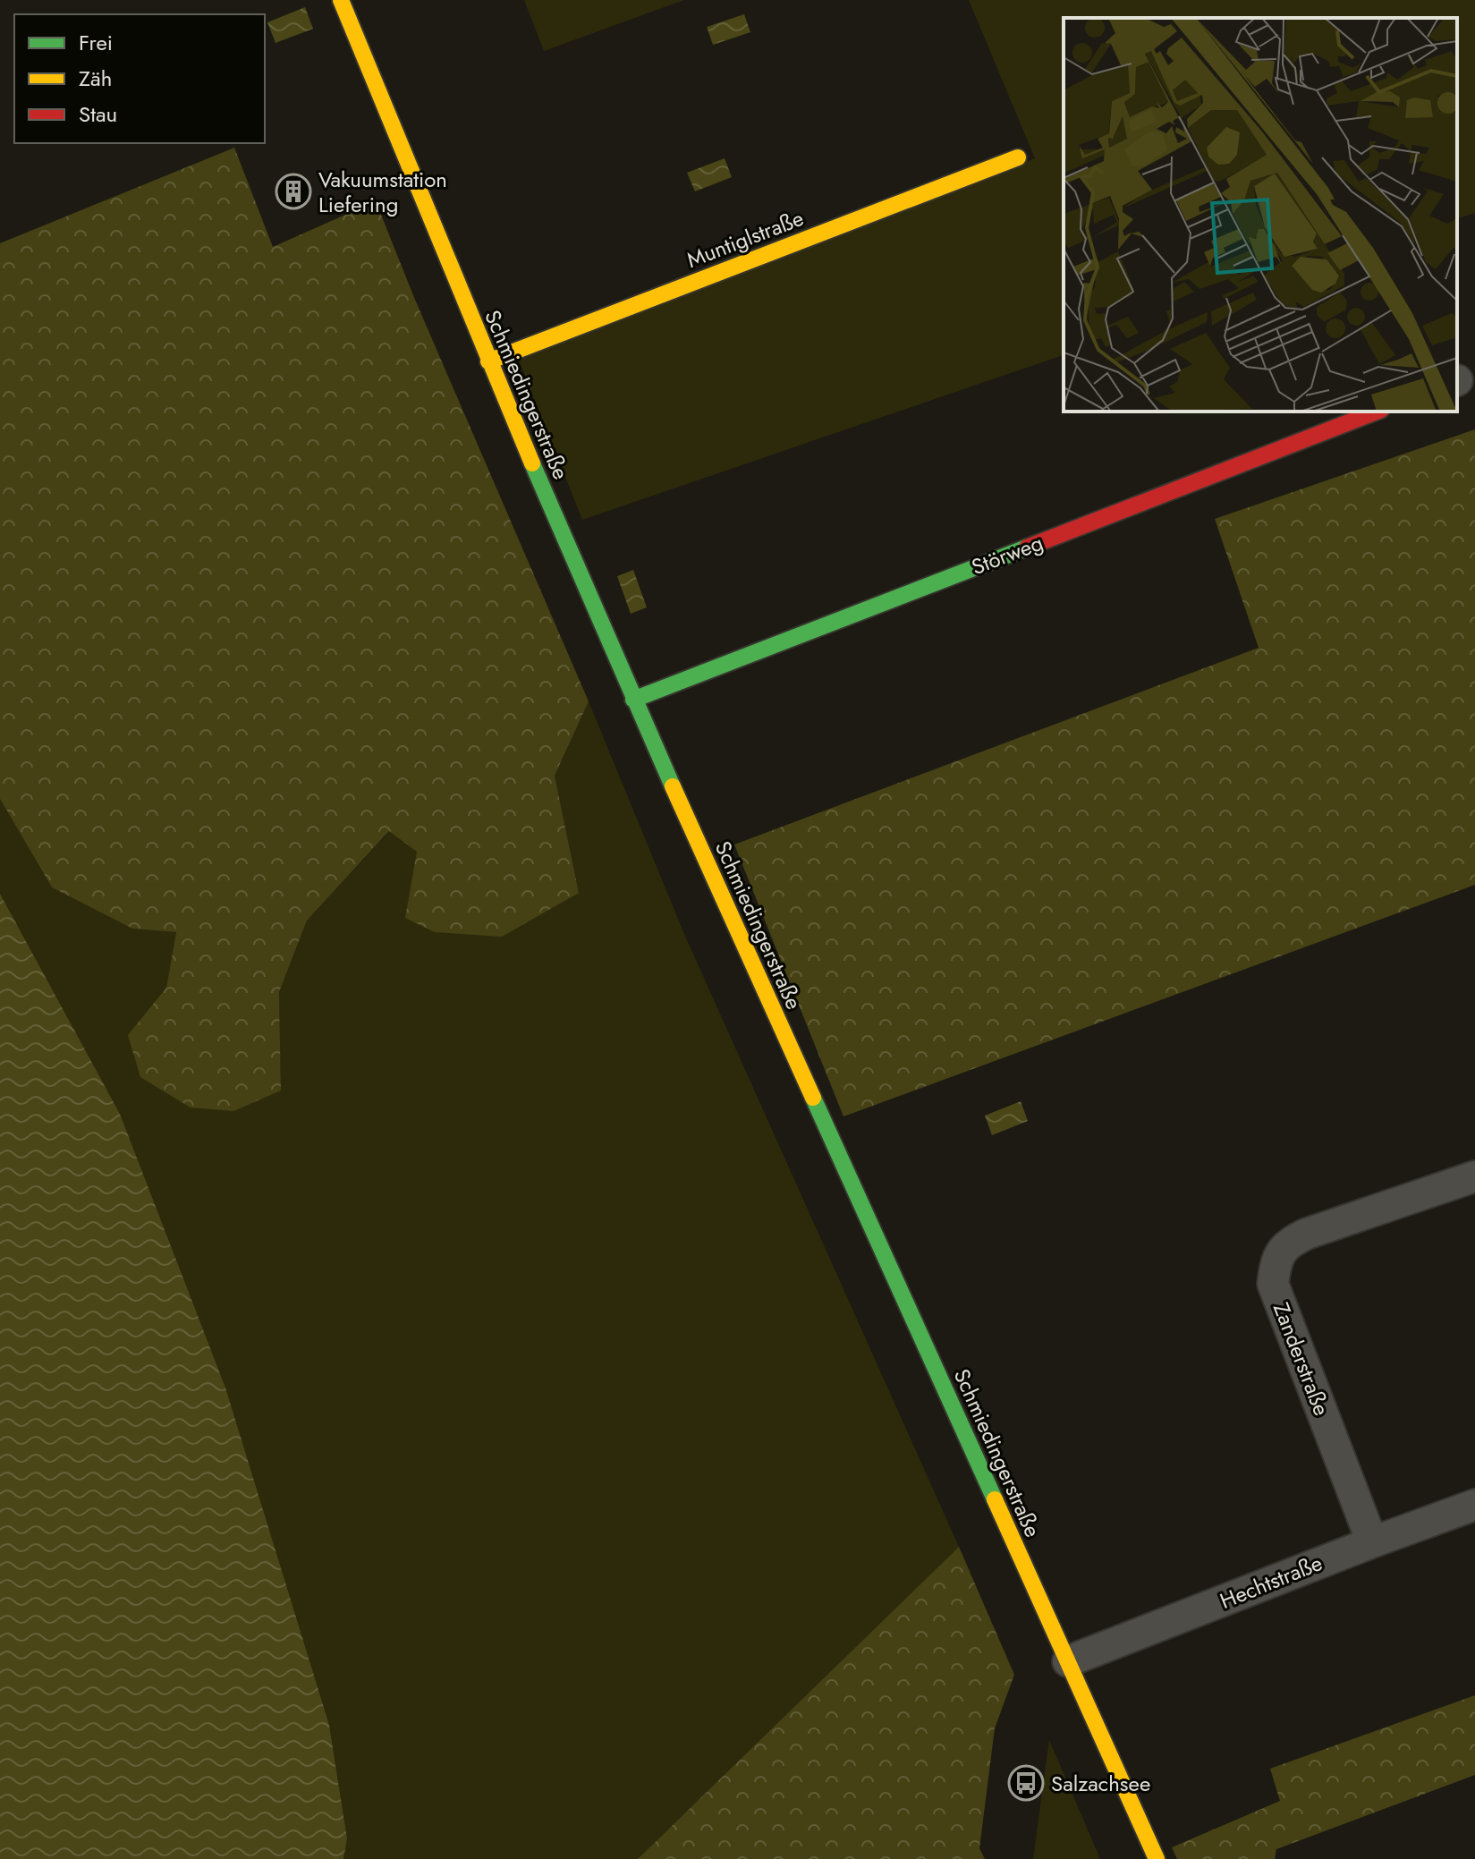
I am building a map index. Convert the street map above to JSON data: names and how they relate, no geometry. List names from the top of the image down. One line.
{"streets":{"street":["Muntiglstraße","Schmiedingerstraße","Störweg","Zanderstraße","Hechtstraße"]},"crossings":[["Muntiglstraße","Schmiedingerstraße"],["Schmiedingerstraße","Störweg"],["Schmiedingerstraße","Hechtstraße"],["Zanderstraße","Hechtstraße"]],"places":{"building":["Vakuumstation Liefering"],"bus stop":["Salzachsee"]},"legend":["Frei","Zäh","Stau"]}
